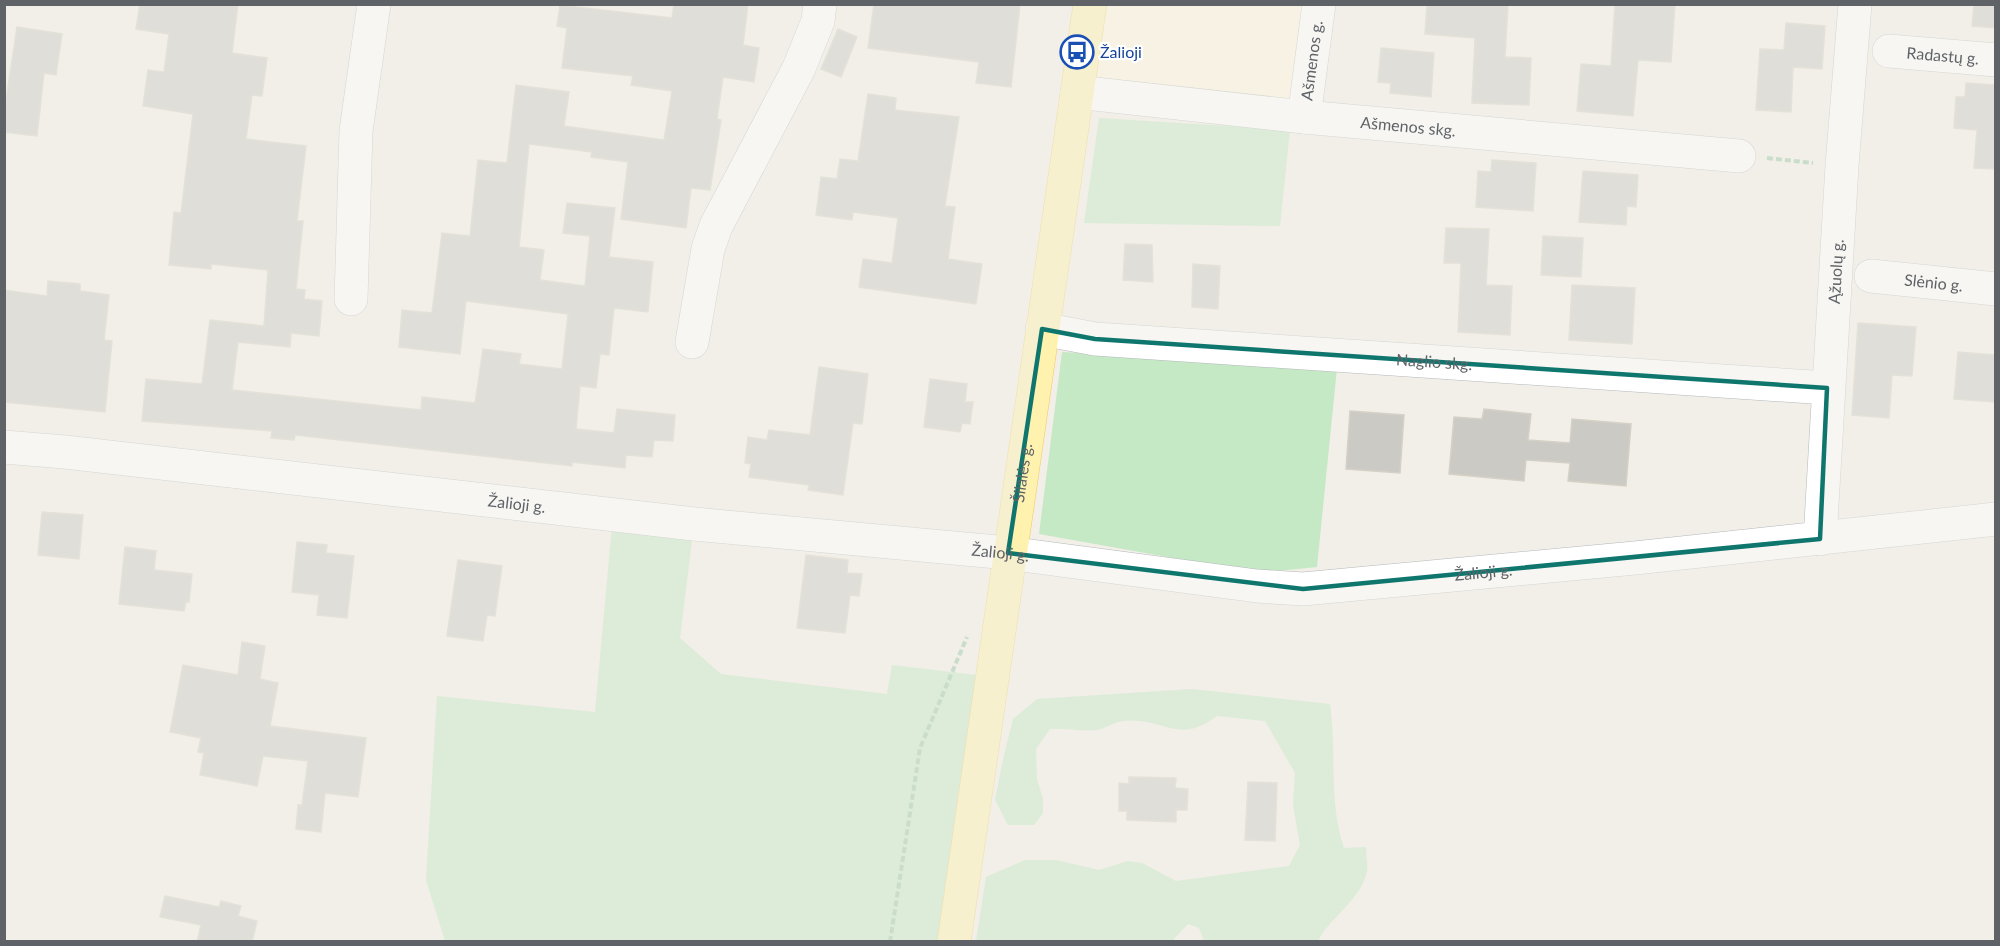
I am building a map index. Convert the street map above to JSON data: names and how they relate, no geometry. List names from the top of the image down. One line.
{"streets":{"main road":["Šilalės g."],"street":["Radastų g.","Ašmenos g.","Ašmenos skg.","Ąžuolų g.","Slėnio g.","Naglio skg.","Žalioji g."]},"crossings":[["Ašmenos g.","Ašmenos skg."],["Ašmenos skg.","Šilalės g."],["Ąžuolų g.","Naglio skg."],["Ąžuolų g.","Žalioji g."],["Naglio skg.","Šilalės g."],["Šilalės g.","Žalioji g."]],"places":{"bus stop":["Žalioji"]}}
